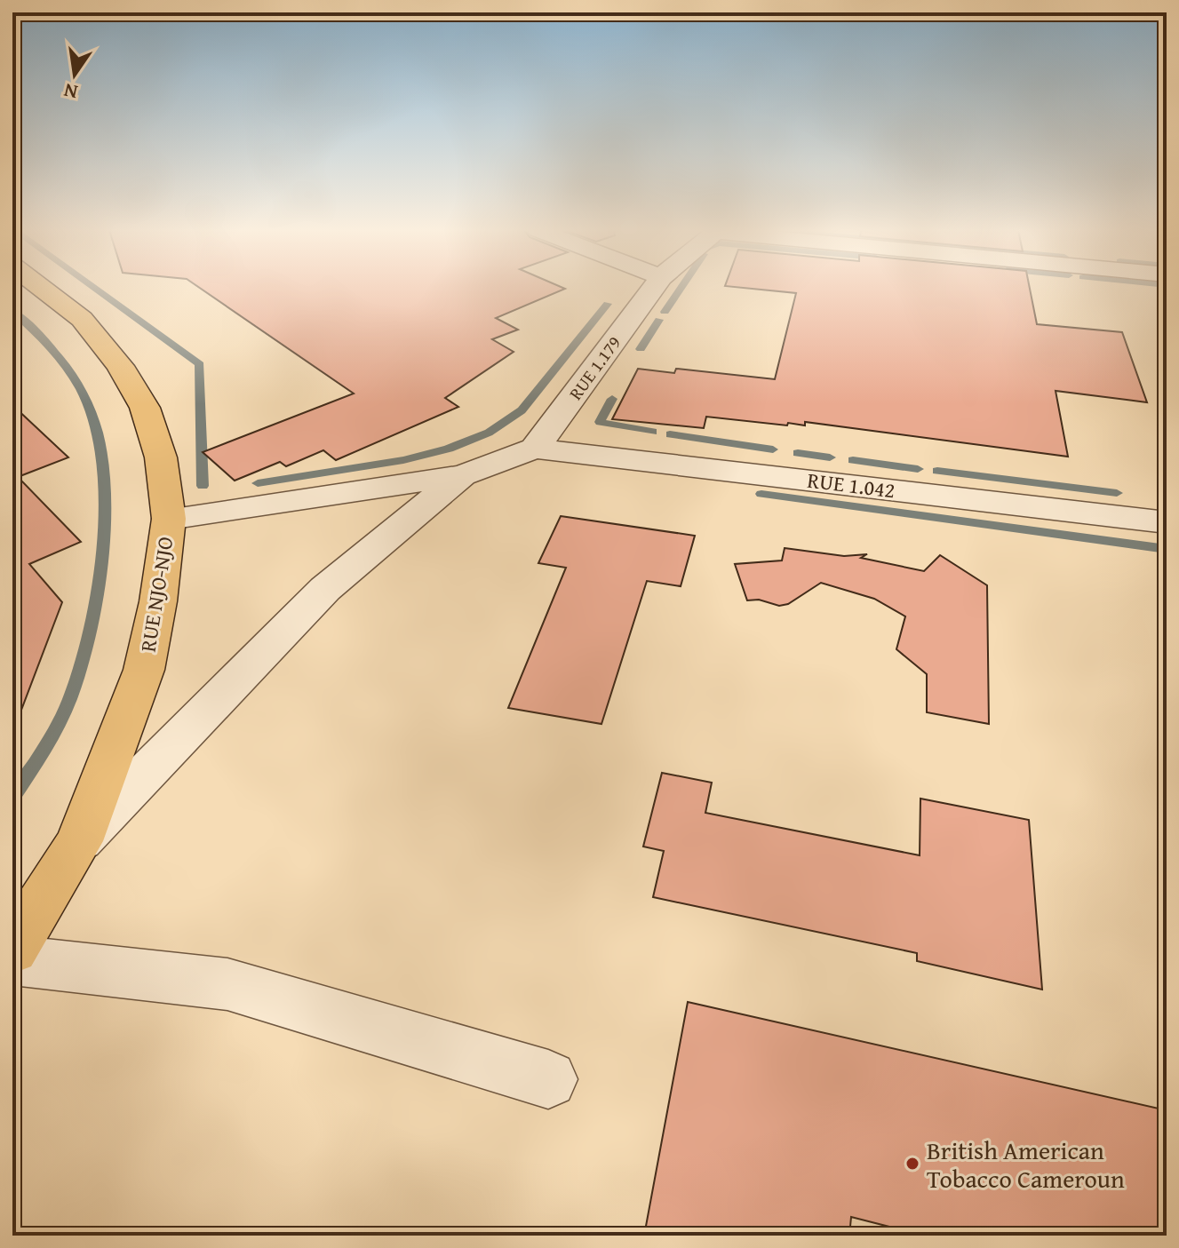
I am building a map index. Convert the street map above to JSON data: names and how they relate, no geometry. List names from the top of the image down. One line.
{"streets":{"main road":["RUE NJO-NJO"],"street":["RUE 1.179","RUE 1.042"]},"crossings":[["RUE 1.179","RUE 1.042"]],"places":["British American Tobacco Cameroun"],"north":"bottom"}
